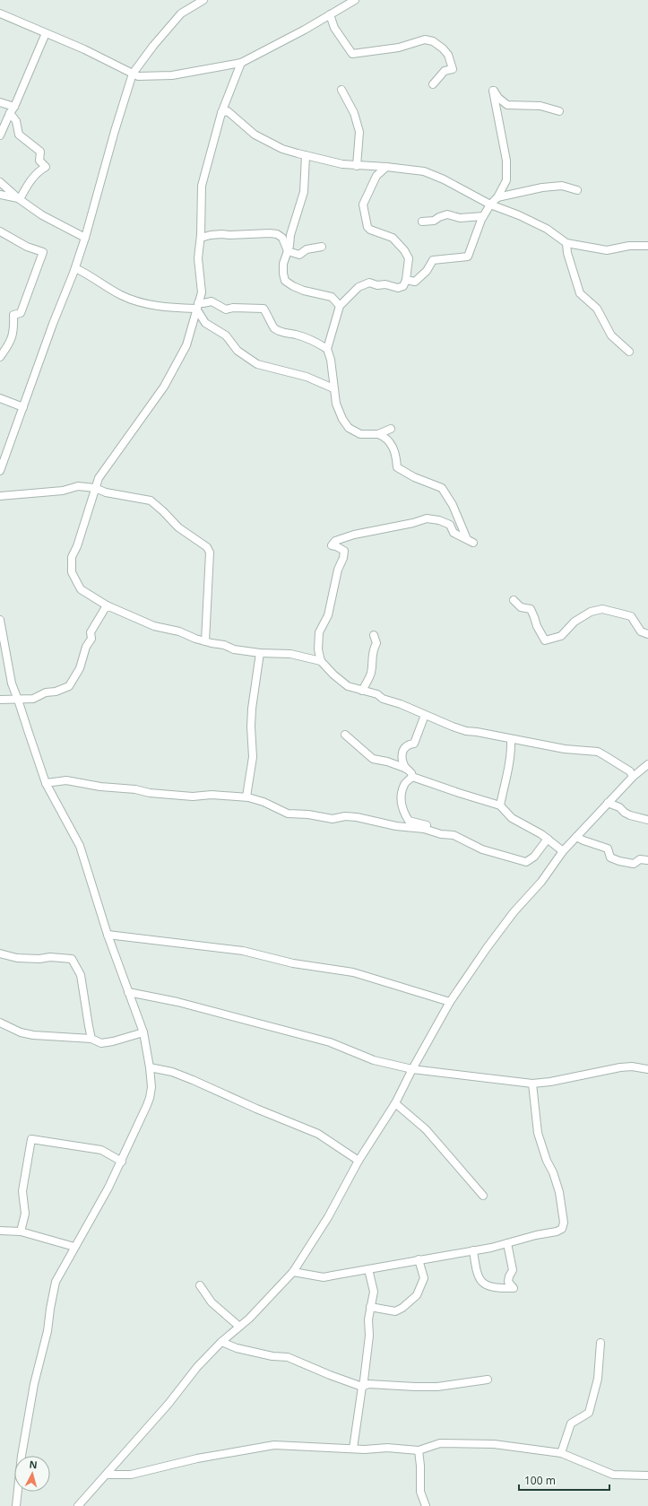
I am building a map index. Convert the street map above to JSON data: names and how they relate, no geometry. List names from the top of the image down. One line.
{"scale_bar":"100 m","north":"top"}
